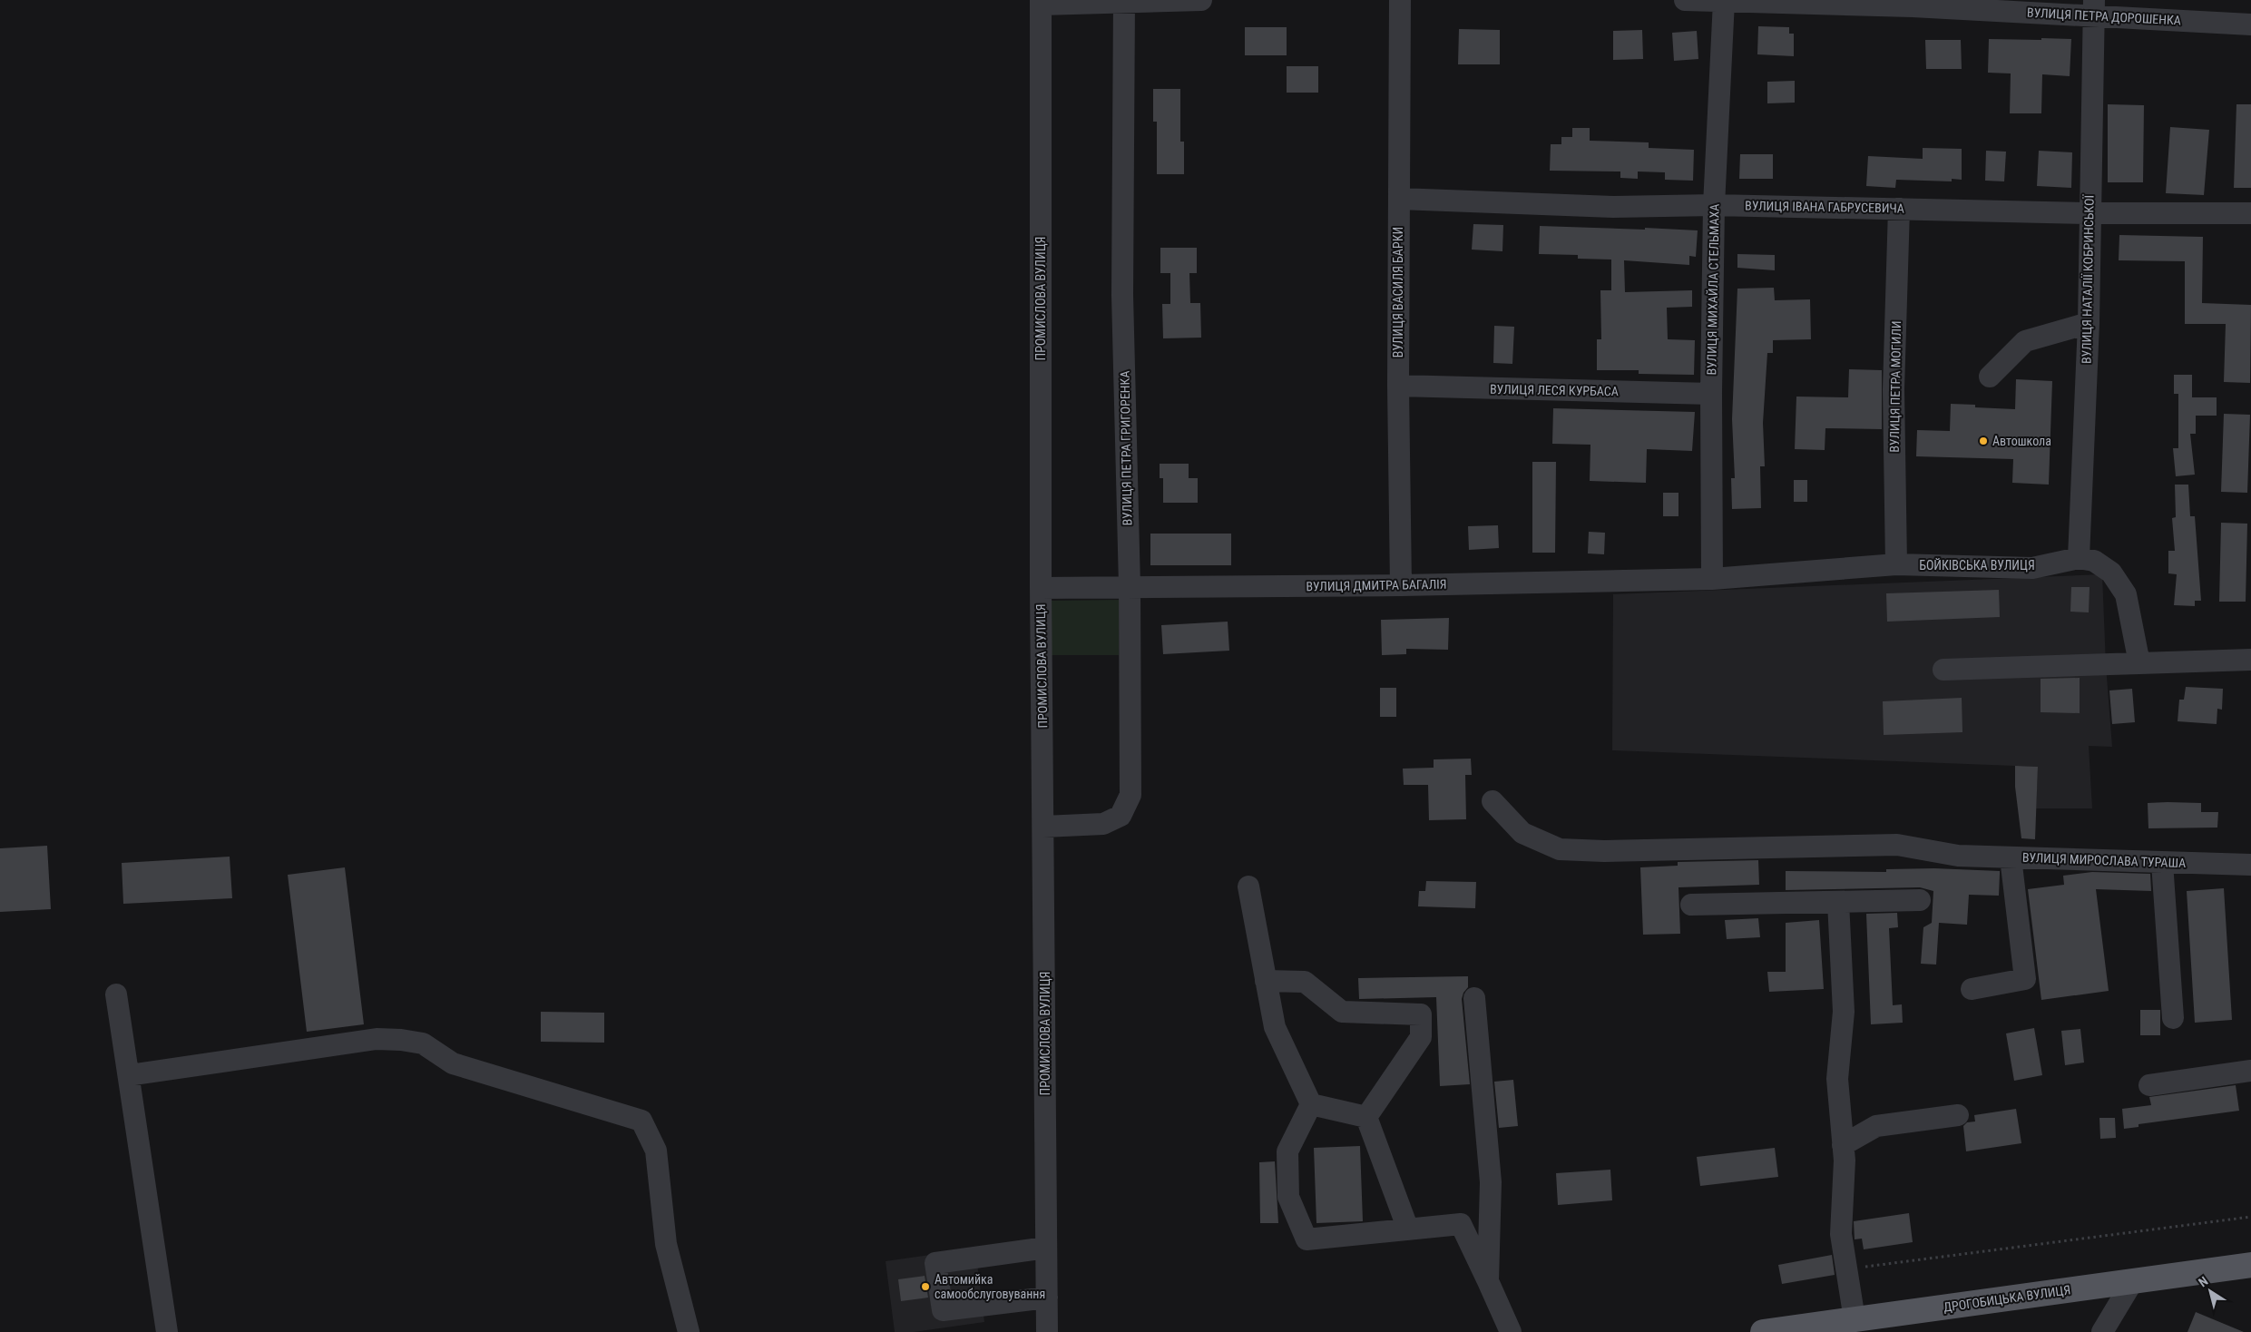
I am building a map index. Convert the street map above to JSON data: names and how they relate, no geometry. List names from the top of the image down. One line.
{"streets":{"main road":["ДРОГОБИЦЬКА ВУЛИЦЯ"],"street":["ВУЛИЦЯ ПЕТРА ДОРОШЕНКА","ВУЛИЦЯ ІВАНА ГАБРУСЕВИЧА","ВУЛИЦЯ НАТАЛІЇ КОБРИНСЬКОЇ","ВУЛИЦЯ МИХАЙЛА СТЕЛЬМАХА","ВУЛИЦЯ ВАСИЛЯ БАРКИ","ПРОМИСЛОВА ВУЛИЦЯ","ВУЛИЦЯ ПЕТРА МОГИЛИ","ВУЛИЦЯ ЛЕСЯ КУРБАСА","ВУЛИЦЯ ПЕТРА ГРИГОРЕНКА","БОЙКІВСЬКА ВУЛИЦЯ","ВУЛИЦЯ ДМИТРА БАГАЛІЯ","ВУЛИЦЯ МИРОСЛАВА ТУРАША"]},"crossings":[["ВУЛИЦЯ ПЕТРА ДОРОШЕНКА","ВУЛИЦЯ НАТАЛІЇ КОБРИНСЬКОЇ"],["ВУЛИЦЯ ПЕТРА ДОРОШЕНКА","ВУЛИЦЯ МИХАЙЛА СТЕЛЬМАХА"],["ВУЛИЦЯ ІВАНА ГАБРУСЕВИЧА","ВУЛИЦЯ НАТАЛІЇ КОБРИНСЬКОЇ"],["ВУЛИЦЯ ІВАНА ГАБРУСЕВИЧА","ВУЛИЦЯ МИХАЙЛА СТЕЛЬМАХА"],["ВУЛИЦЯ ІВАНА ГАБРУСЕВИЧА","ВУЛИЦЯ ВАСИЛЯ БАРКИ"],["ВУЛИЦЯ ІВАНА ГАБРУСЕВИЧА","ВУЛИЦЯ ПЕТРА МОГИЛИ"],["ВУЛИЦЯ НАТАЛІЇ КОБРИНСЬКОЇ","БОЙКІВСЬКА ВУЛИЦЯ"],["ВУЛИЦЯ МИХАЙЛА СТЕЛЬМАХА","ВУЛИЦЯ ЛЕСЯ КУРБАСА"],["ВУЛИЦЯ МИХАЙЛА СТЕЛЬМАХА","БОЙКІВСЬКА ВУЛИЦЯ"],["ВУЛИЦЯ МИХАЙЛА СТЕЛЬМАХА","ВУЛИЦЯ ДМИТРА БАГАЛІЯ"],["ВУЛИЦЯ ВАСИЛЯ БАРКИ","ВУЛИЦЯ ЛЕСЯ КУРБАСА"],["ВУЛИЦЯ ВАСИЛЯ БАРКИ","ВУЛИЦЯ ДМИТРА БАГАЛІЯ"],["ПРОМИСЛОВА ВУЛИЦЯ","ВУЛИЦЯ ПЕТРА ГРИГОРЕНКА"],["ПРОМИСЛОВА ВУЛИЦЯ","ВУЛИЦЯ ДМИТРА БАГАЛІЯ"],["ВУЛИЦЯ ПЕТРА МОГИЛИ","БОЙКІВСЬКА ВУЛИЦЯ"],["ВУЛИЦЯ ПЕТРА ГРИГОРЕНКА","ВУЛИЦЯ ДМИТРА БАГАЛІЯ"],["БОЙКІВСЬКА ВУЛИЦЯ","ВУЛИЦЯ ДМИТРА БАГАЛІЯ"]],"places":["Автошкола","Автомийка самообслуговування"],"north":"top left"}
